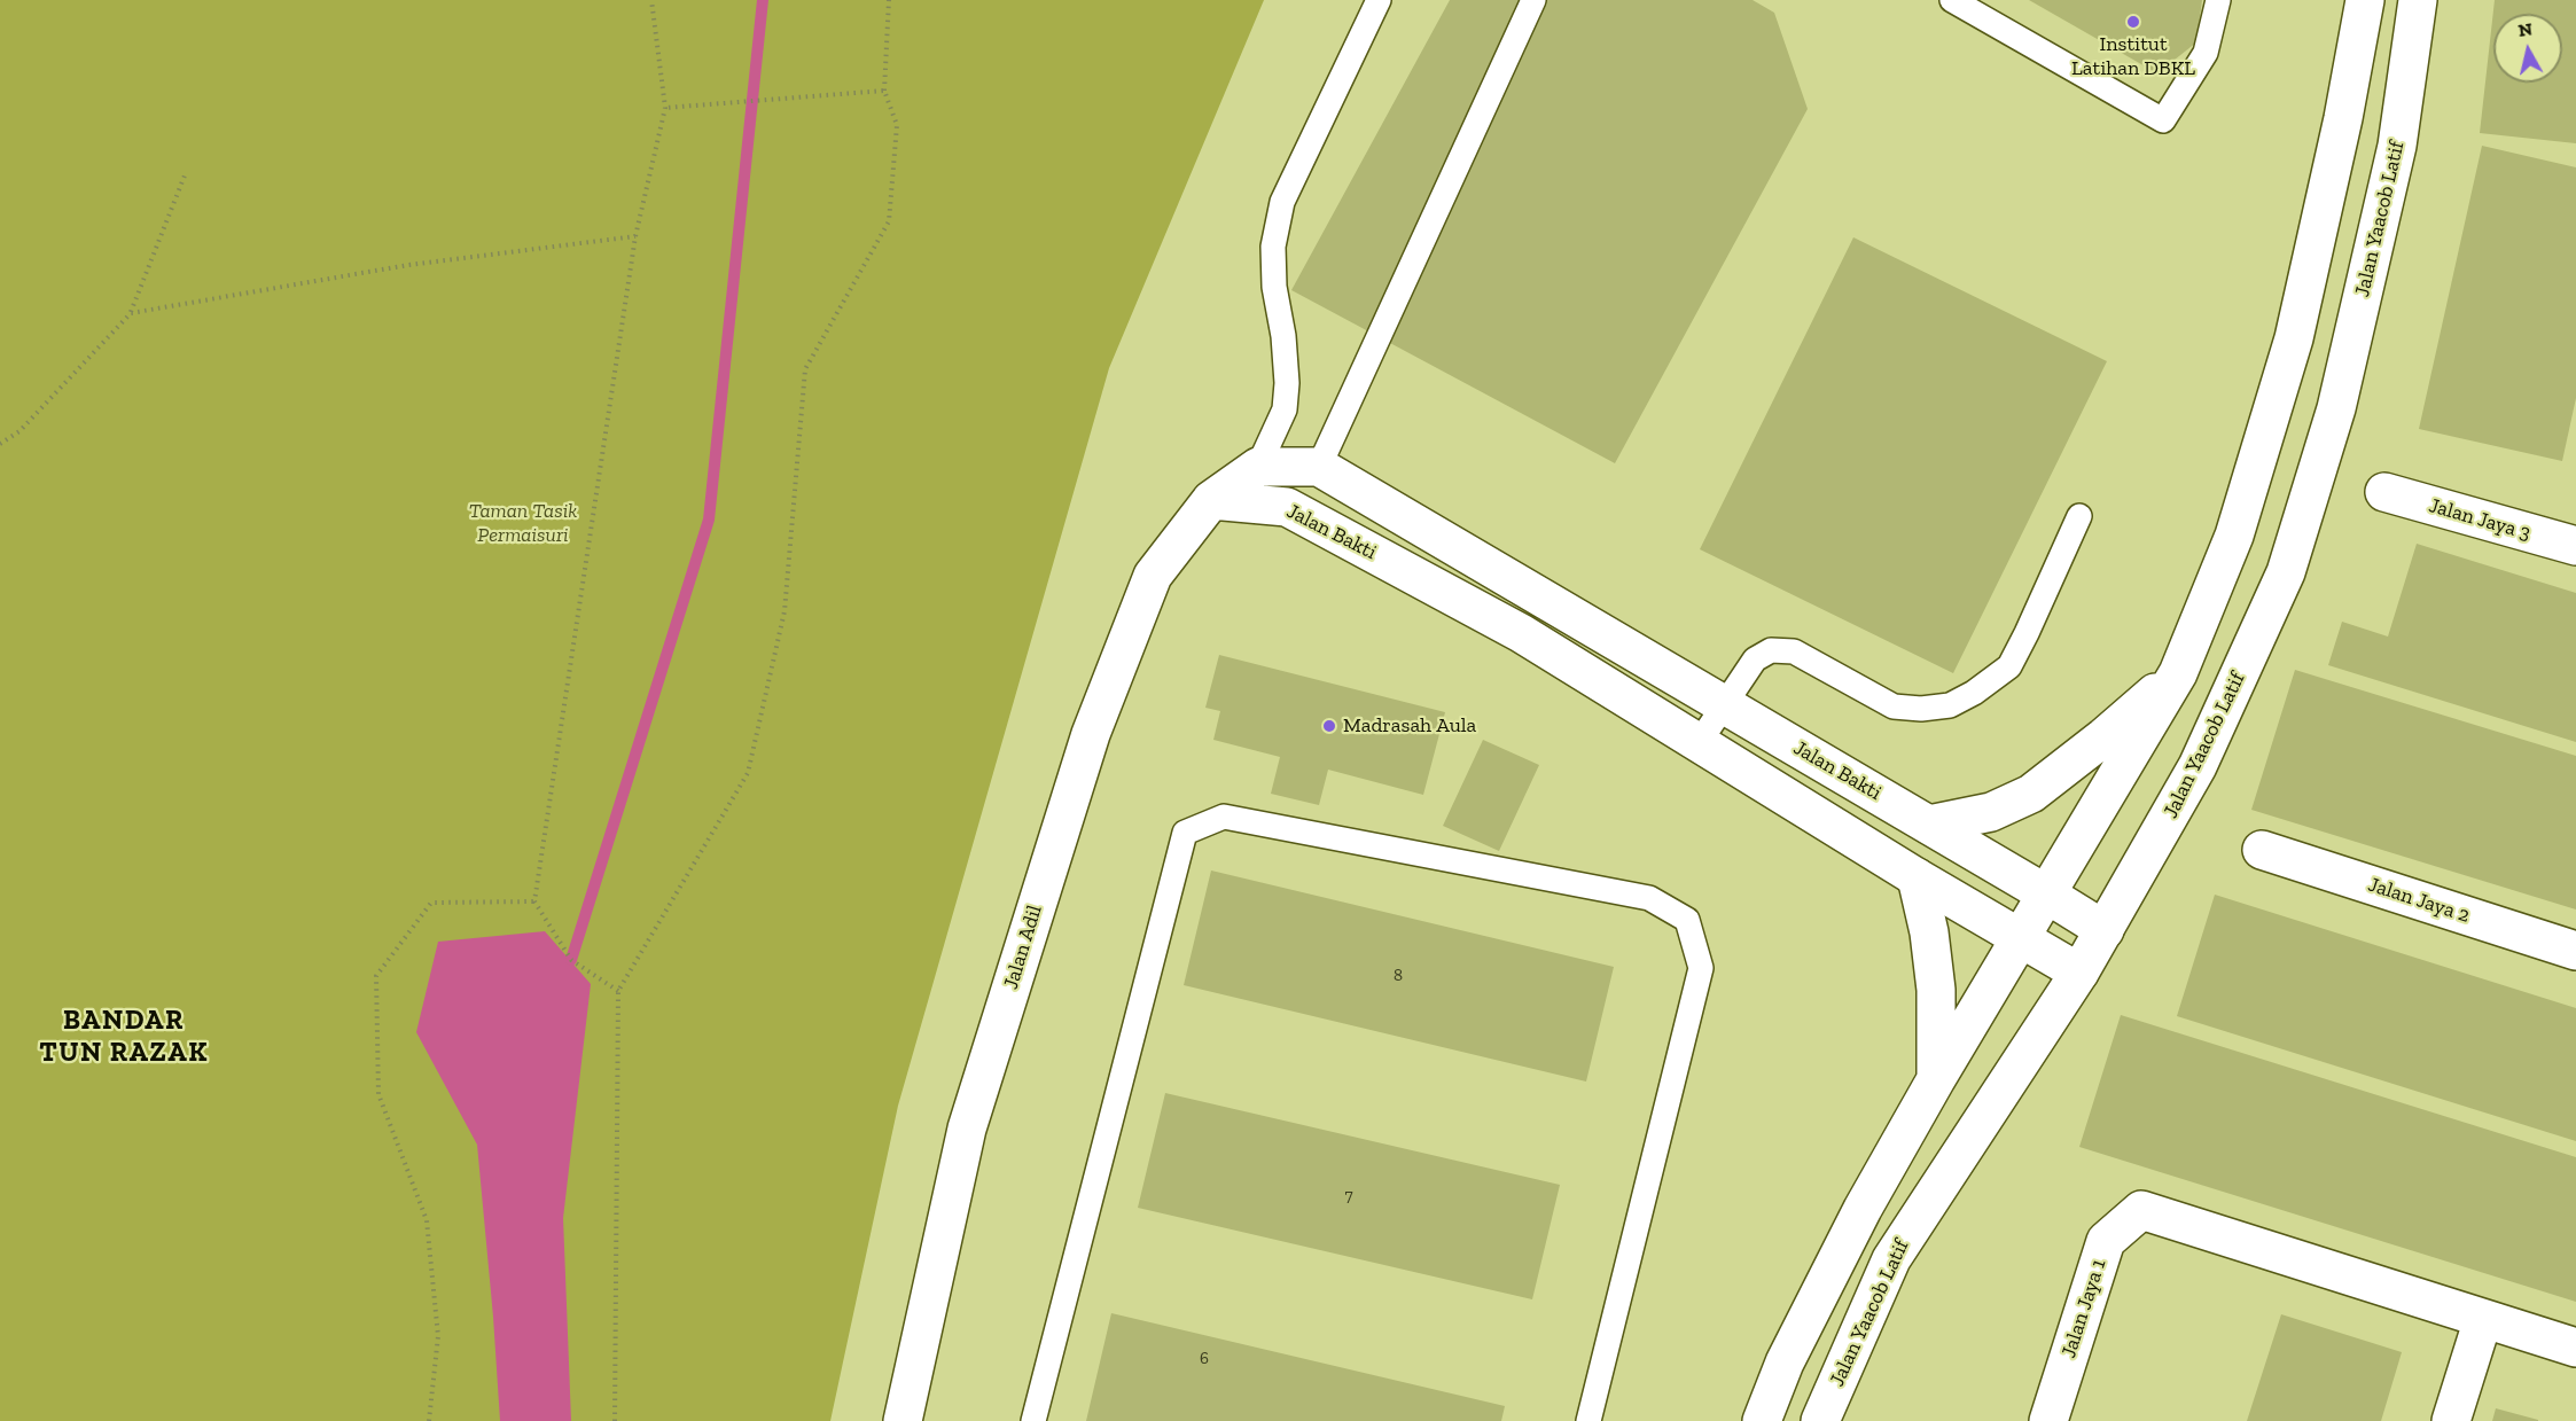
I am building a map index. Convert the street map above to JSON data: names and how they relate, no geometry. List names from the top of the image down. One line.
{"streets":{"street":["Jalan Yaacob Latif","Jalan Jaya 3","Jalan Bakti","Jalan Jaya 2","Jalan Adil","Jalan Jaya 1"]},"crossings":[["Jalan Yaacob Latif","Jalan Bakti"],["Jalan Bakti","Jalan Adil"]],"districts":["BANDAR TUN RAZAK"],"parks":["Taman Tasik Permaisuri"],"places":["Institut Latihan DBKL","Madrasah Aula"],"house_numbers":["8","7","6"],"north":"top"}
